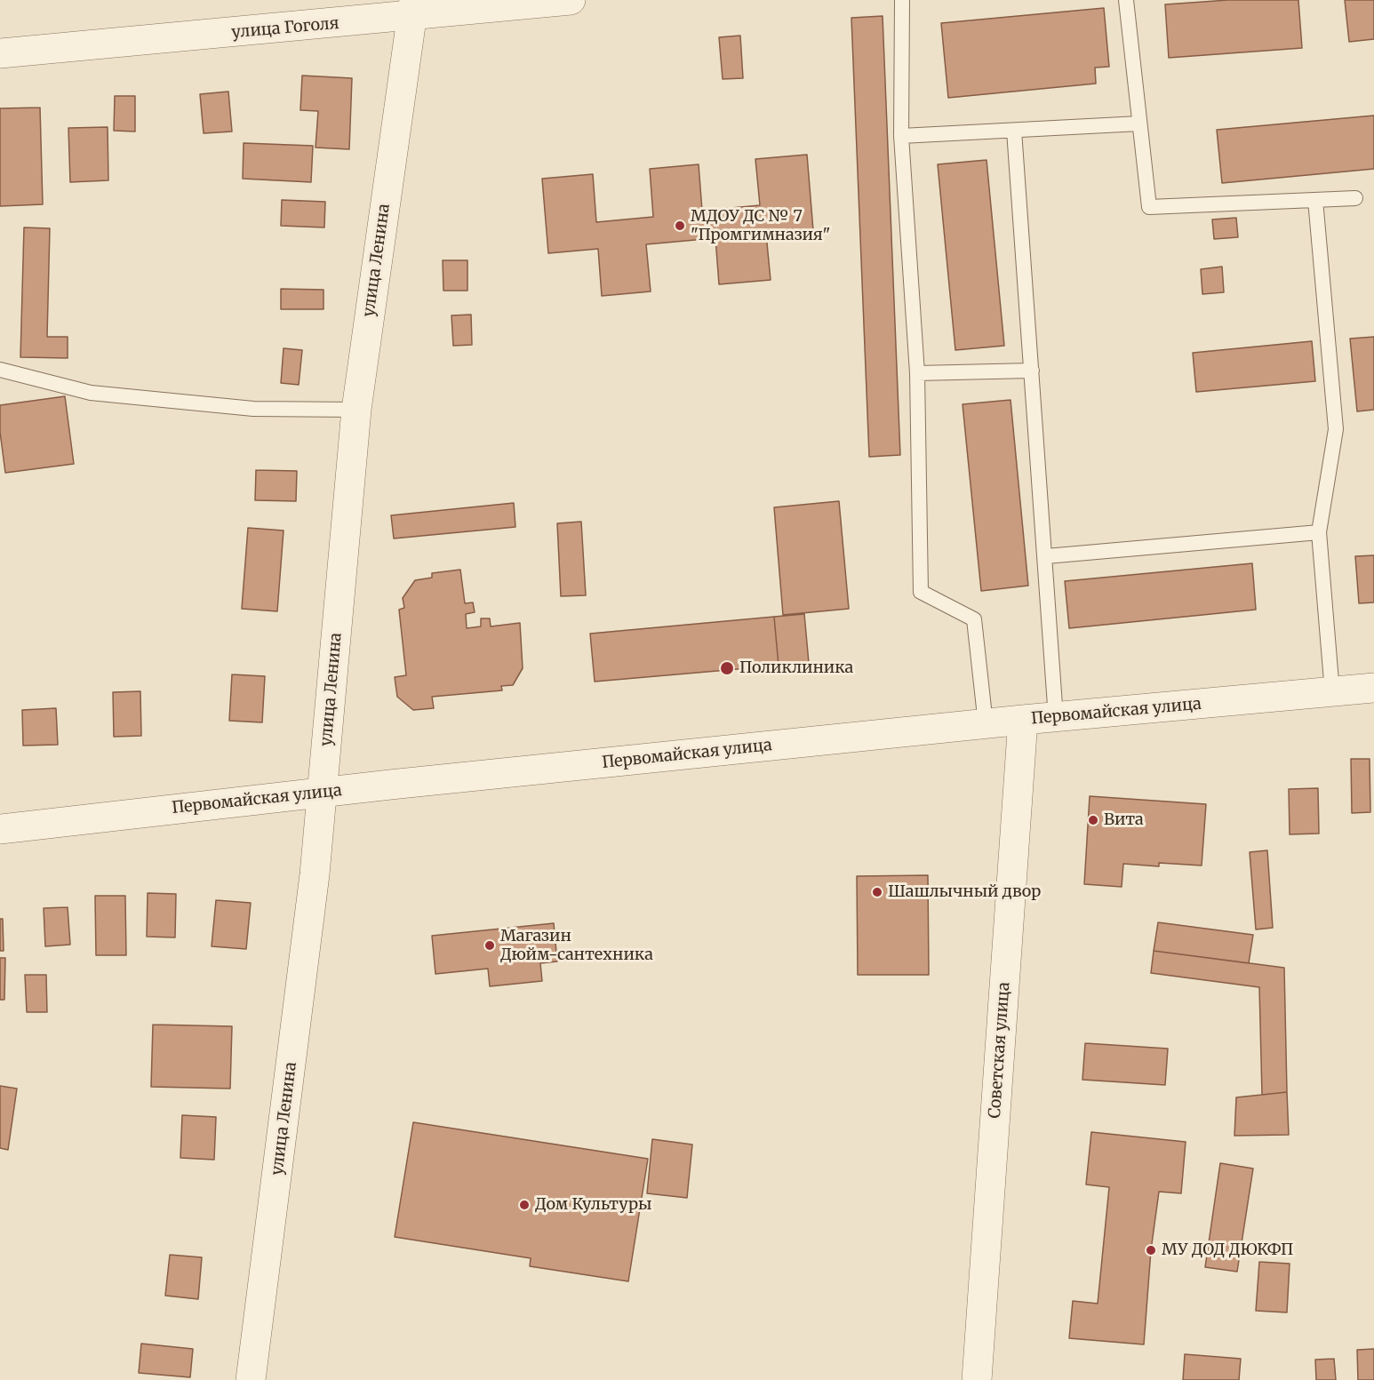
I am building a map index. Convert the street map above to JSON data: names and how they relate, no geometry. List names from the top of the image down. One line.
{"streets":{"street":["улица Гоголя","улица Ленина","Первомайская улица","Советская улица"]},"crossings":[["улица Гоголя","улица Ленина"],["улица Ленина","Первомайская улица"],["Первомайская улица","Советская улица"]],"places":["МДОУ ДС № 7 \"Промгимназия\"","Поликлиника","Вита","Шашлычный двор","Магазин Дюйм-сантехника","Дом Культуры","МУ ДОД ДЮКФП"]}
